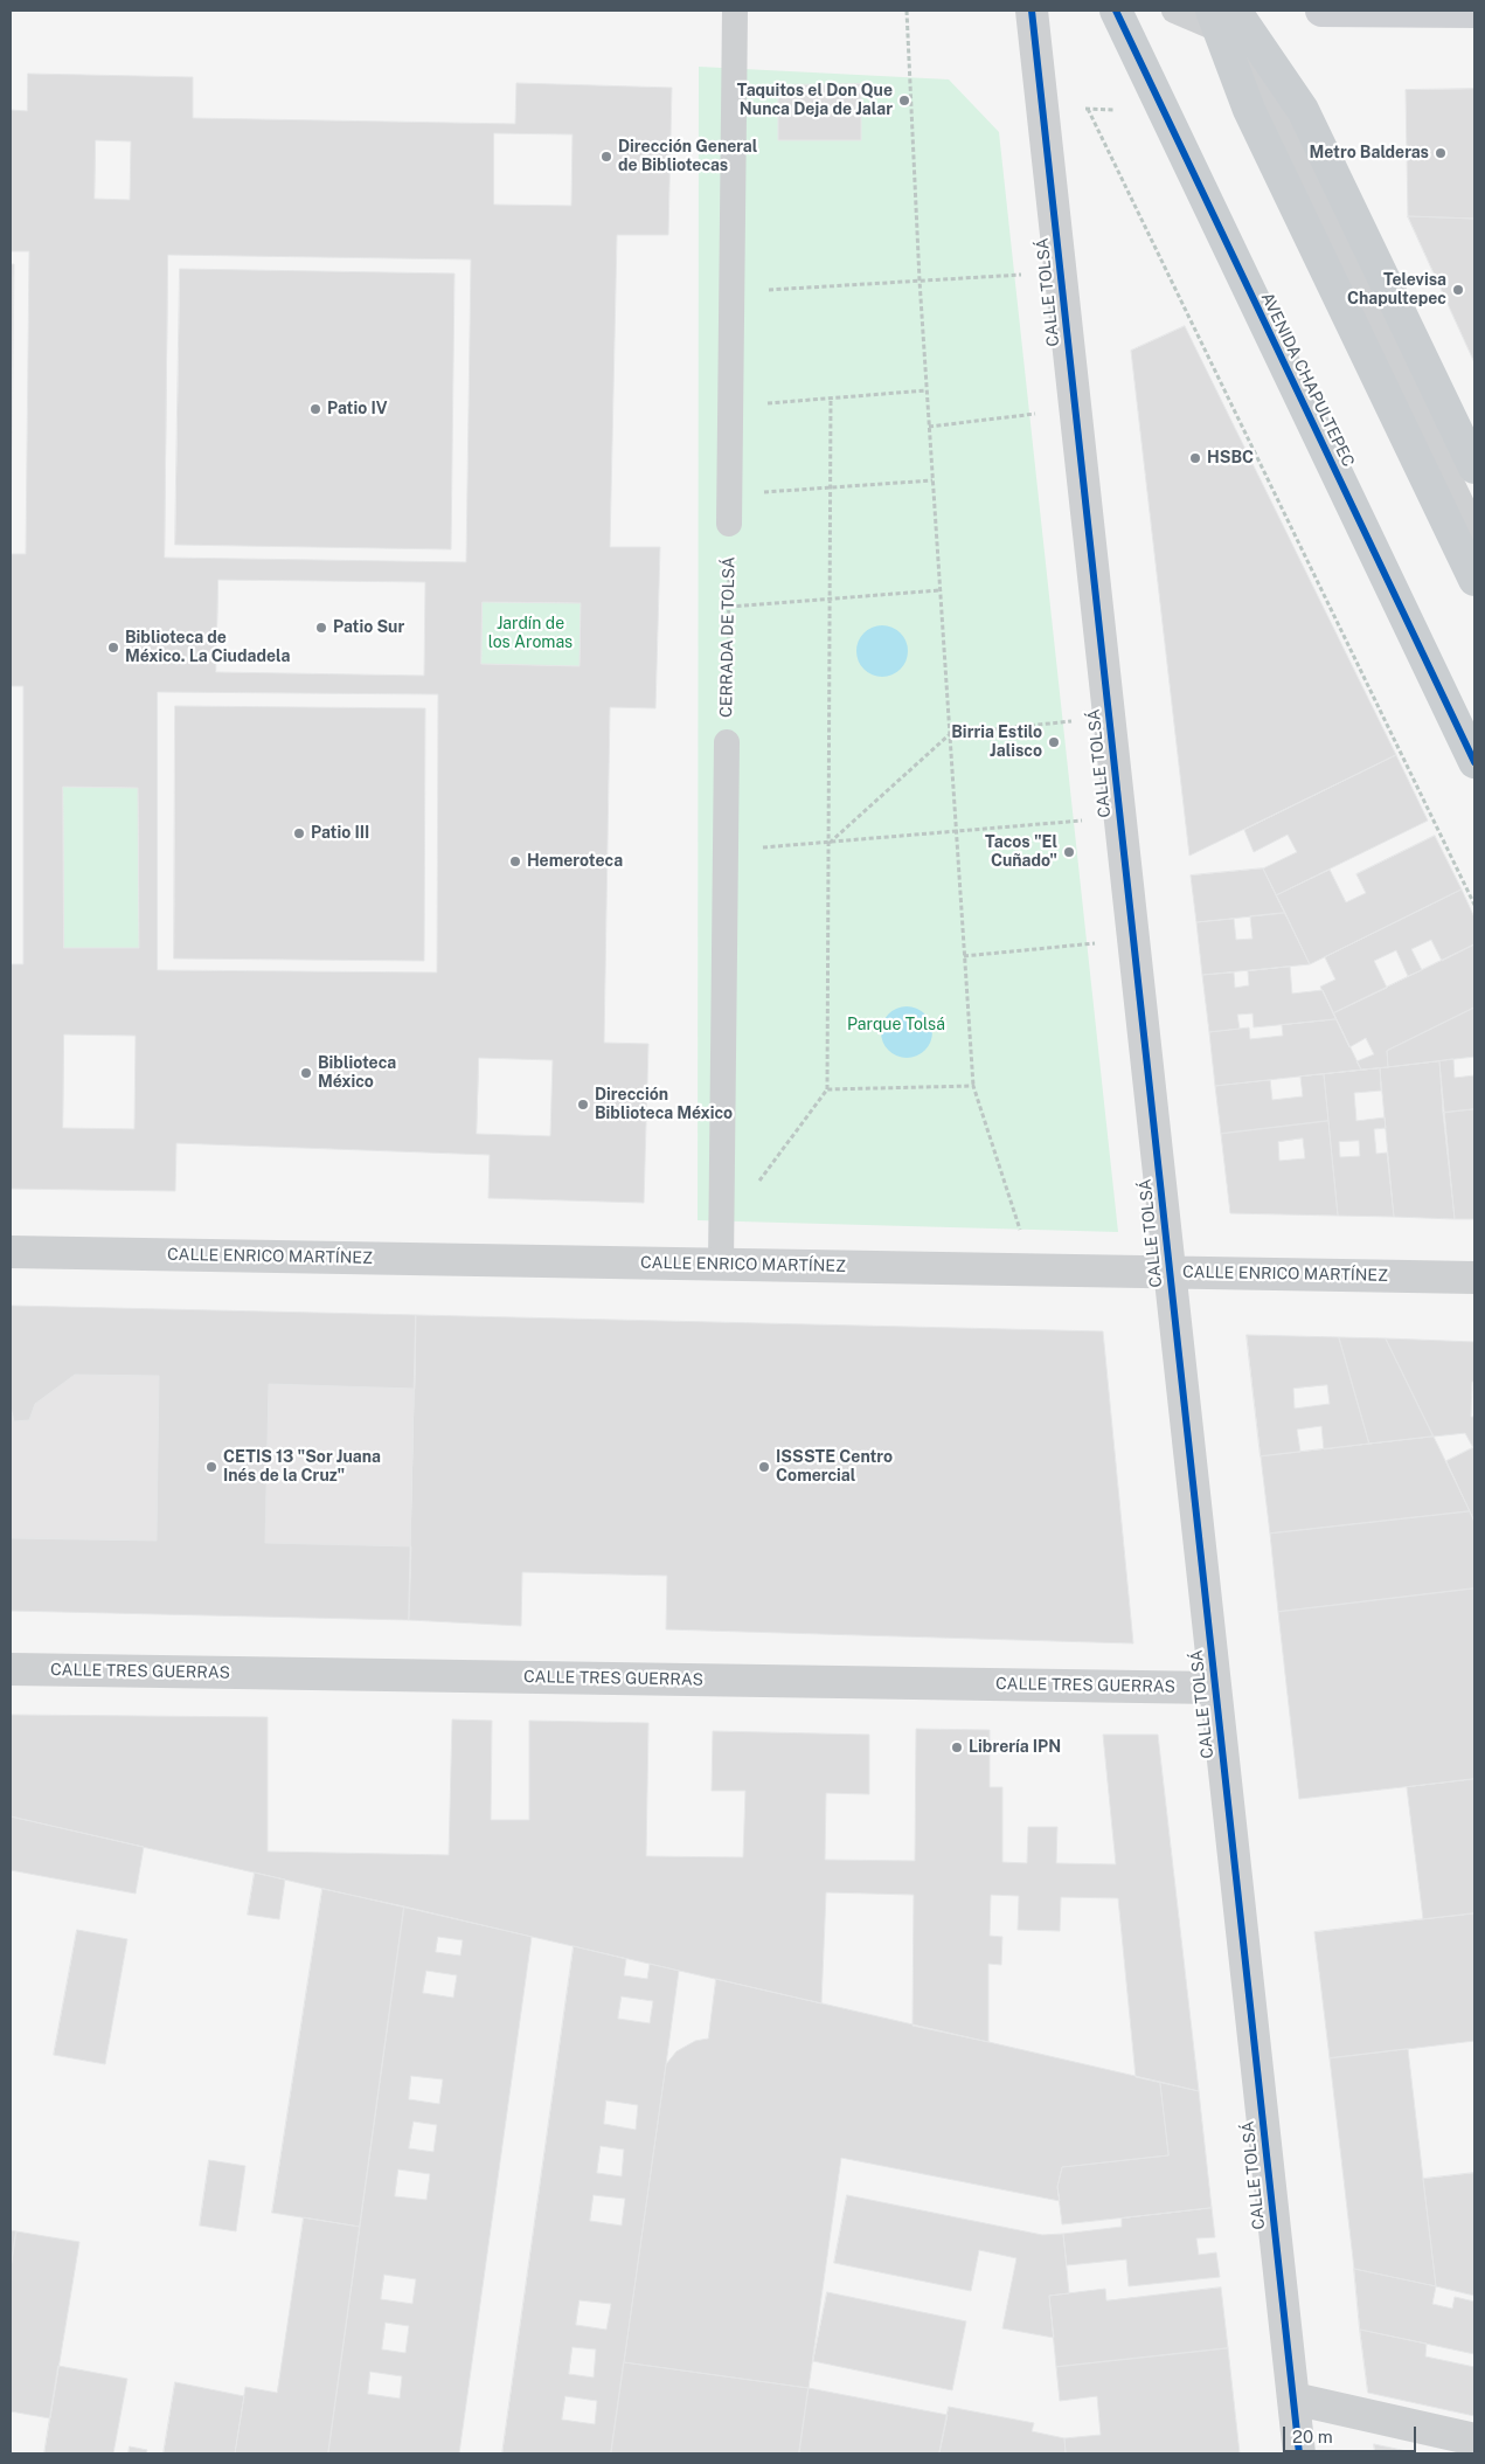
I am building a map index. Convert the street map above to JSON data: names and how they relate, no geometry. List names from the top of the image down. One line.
{"streets":{"main road":["AVENIDA CHAPULTEPEC"],"street":["CALLE TOLSÁ","CALLE ENRICO MARTÍNEZ","CALLE TRES GUERRAS"],"path":["CERRADA DE TOLSÁ"]},"crossings":[["CALLE TOLSÁ","CALLE ENRICO MARTÍNEZ"],["CALLE TOLSÁ","CALLE TRES GUERRAS"]],"parks":["Jardín de los Aromas","Parque Tolsá"],"places":["Taquitos el Don Que Nunca Deja de Jalar","Metro Balderas","Dirección General de Bibliotecas","Televisa Chapultepec","Patio IV","HSBC","Patio Sur","Biblioteca de México. La Ciudadela","Birria Estilo Jalisco","Patio III","Tacos \"El Cuñado\"","Hemeroteca","Biblioteca México","Dirección Biblioteca México","CETIS 13 \"Sor Juana Inés de la Cruz\"","ISSSTE Centro Comercial","Librería IPN"],"scale_bar":"20 m"}
